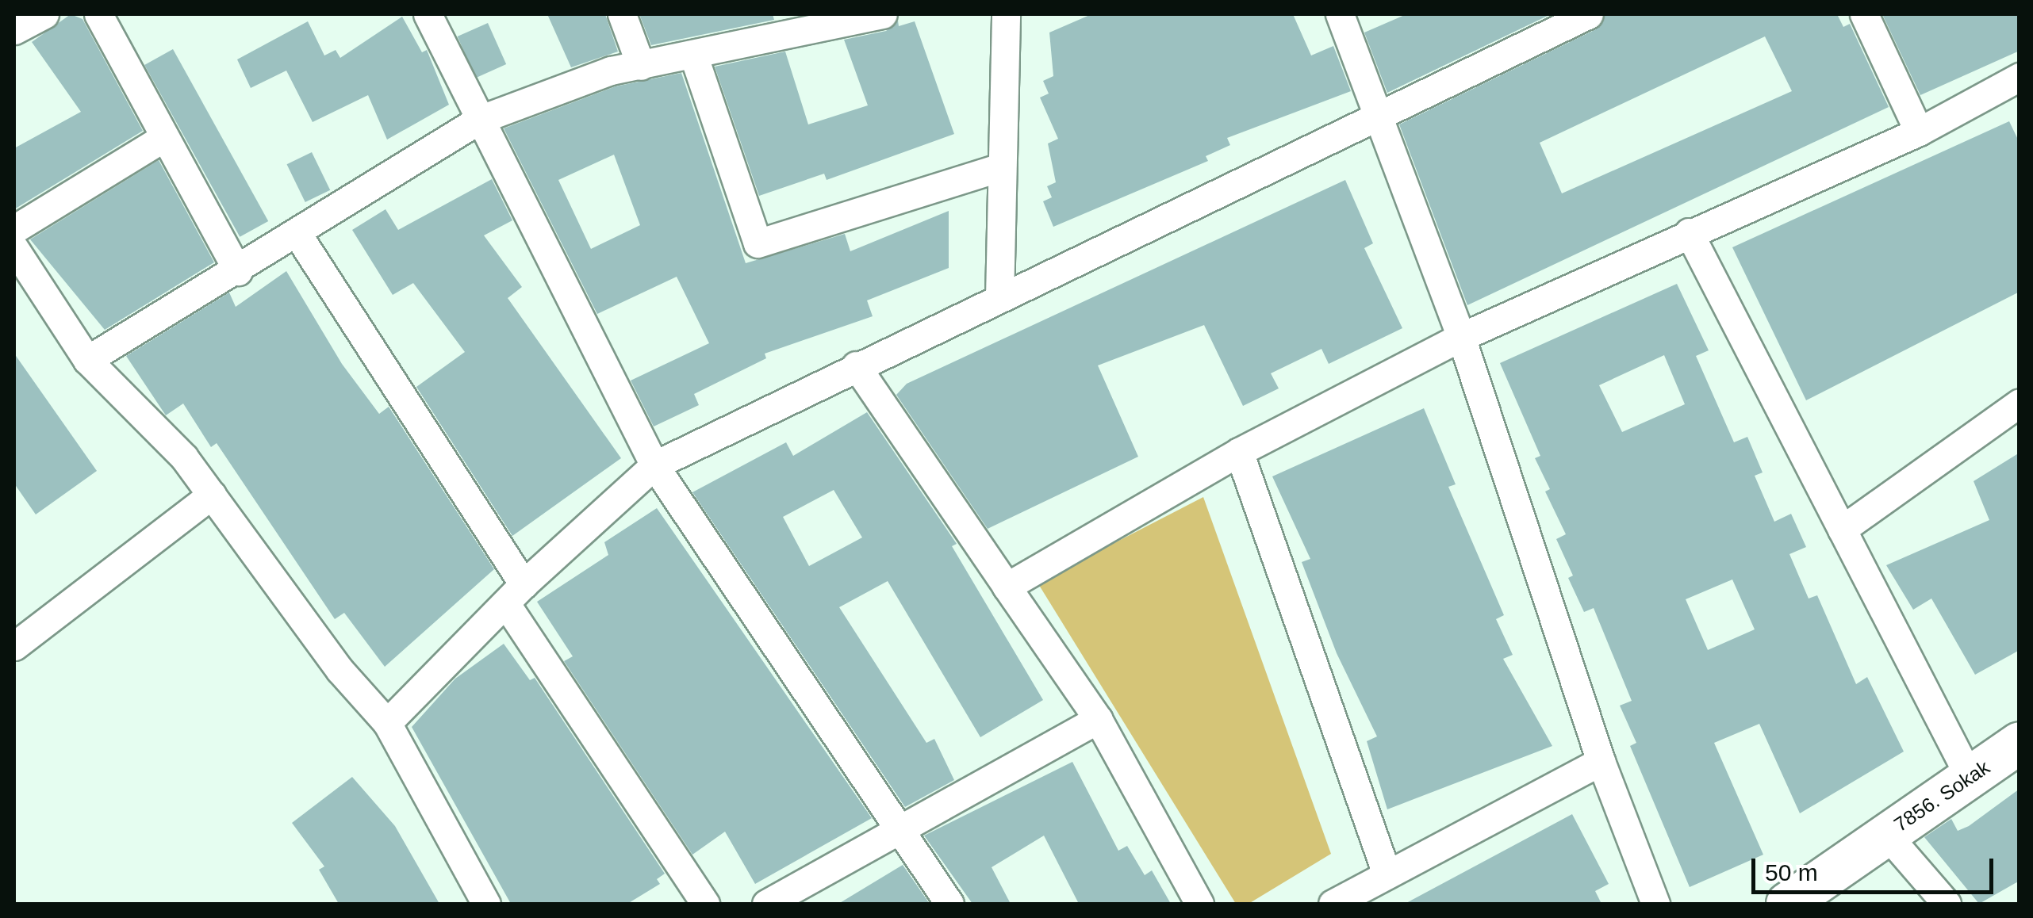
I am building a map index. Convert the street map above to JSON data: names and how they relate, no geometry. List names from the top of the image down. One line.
{"streets":{"street":["7856. Sokak"]},"scale_bar":"50 m"}
